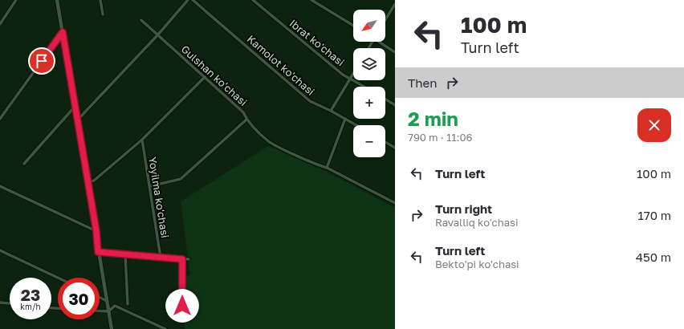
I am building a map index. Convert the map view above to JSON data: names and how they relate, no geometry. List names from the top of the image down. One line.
{"streets":{"street":["Ibrat ko'chasi","Kamolot ko'chasi","Gulshan ko'chasi","Yoyilma ko'chasi"]},"north":"bottom left","page":{"turn":["100 m","Turn left"],"map_buttons":["+","−"],"then":"Then","heading":["2 min","790 m · 11:06"],"list":[{"name":"Turn left","value":"100 m"},{"name":"Turn right","note":"Ravalliq ko'chasi","value":"170 m"},{"name":"Turn left","note":"Bekto'pi ko'chasi","value":"450 m"}],"speed":"23 km/h","limit":"30"}}
